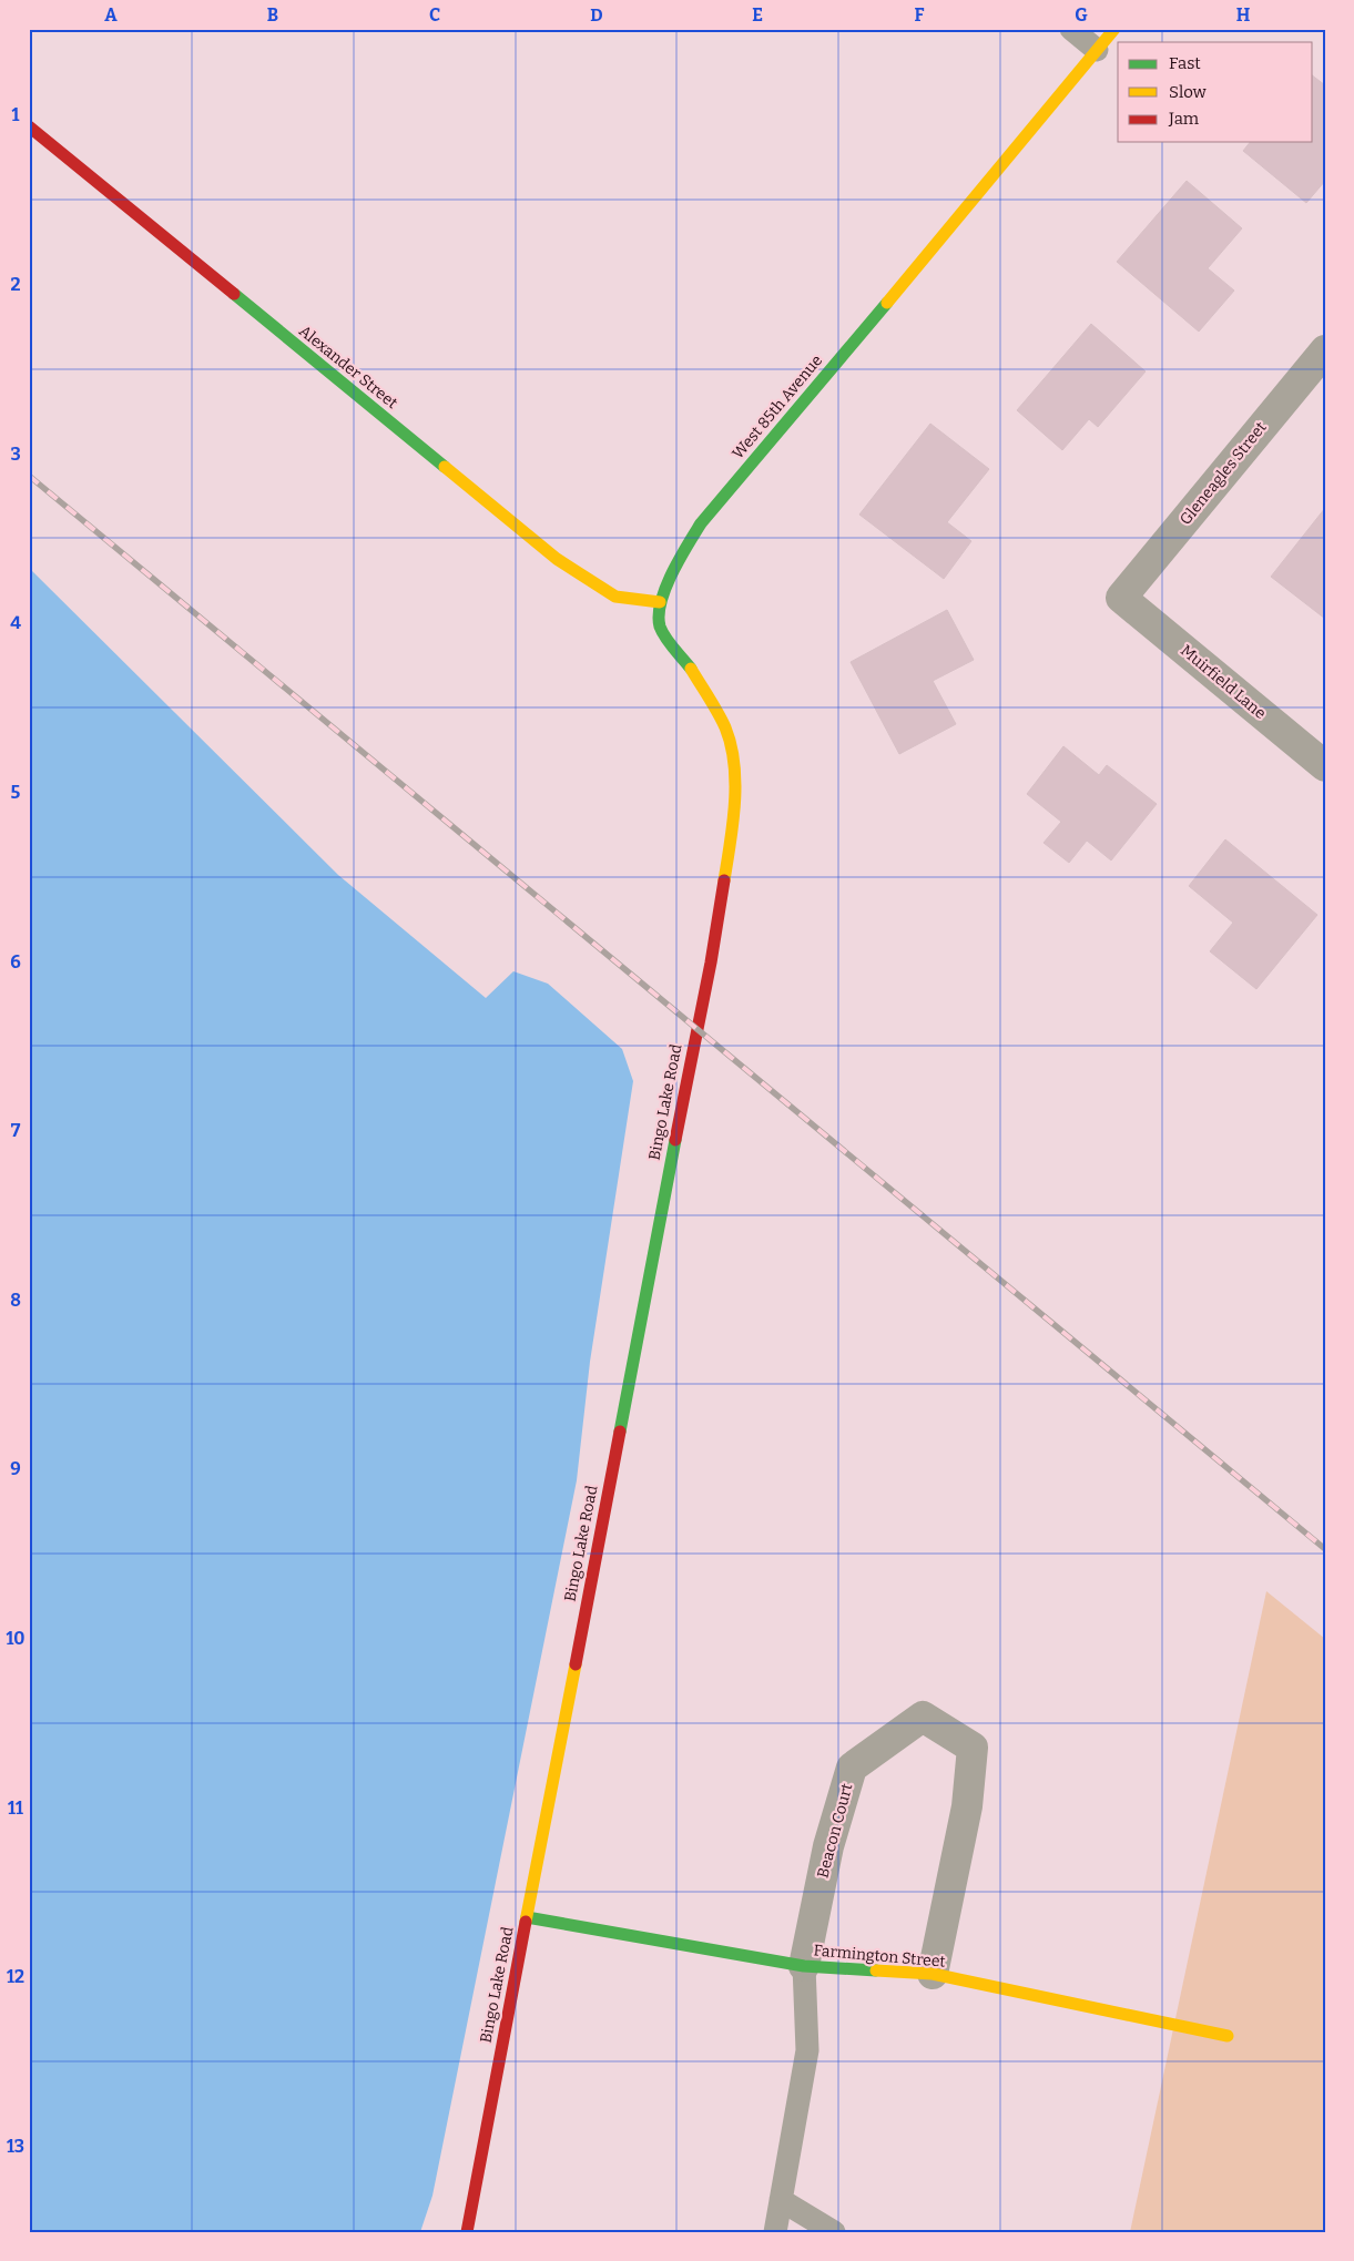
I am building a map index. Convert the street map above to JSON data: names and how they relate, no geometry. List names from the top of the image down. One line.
{"streets":{"street":["Alexander Street","West 85th Avenue","Gleneagles Street","Muirfield Lane","Bingo Lake Road","Beacon Court","Farmington Street"]},"crossings":[["Alexander Street","West 85th Avenue"],["West 85th Avenue","Bingo Lake Road"],["Gleneagles Street","Muirfield Lane"],["Bingo Lake Road","Farmington Street"],["Beacon Court","Farmington Street"]],"legend":["Fast","Slow","Jam"],"grid":{"columns":["A","B","C","D","E","F","G","H"],"rows":["1","2","3","4","5","6","7","8","9","10","11","12","13"]}}
